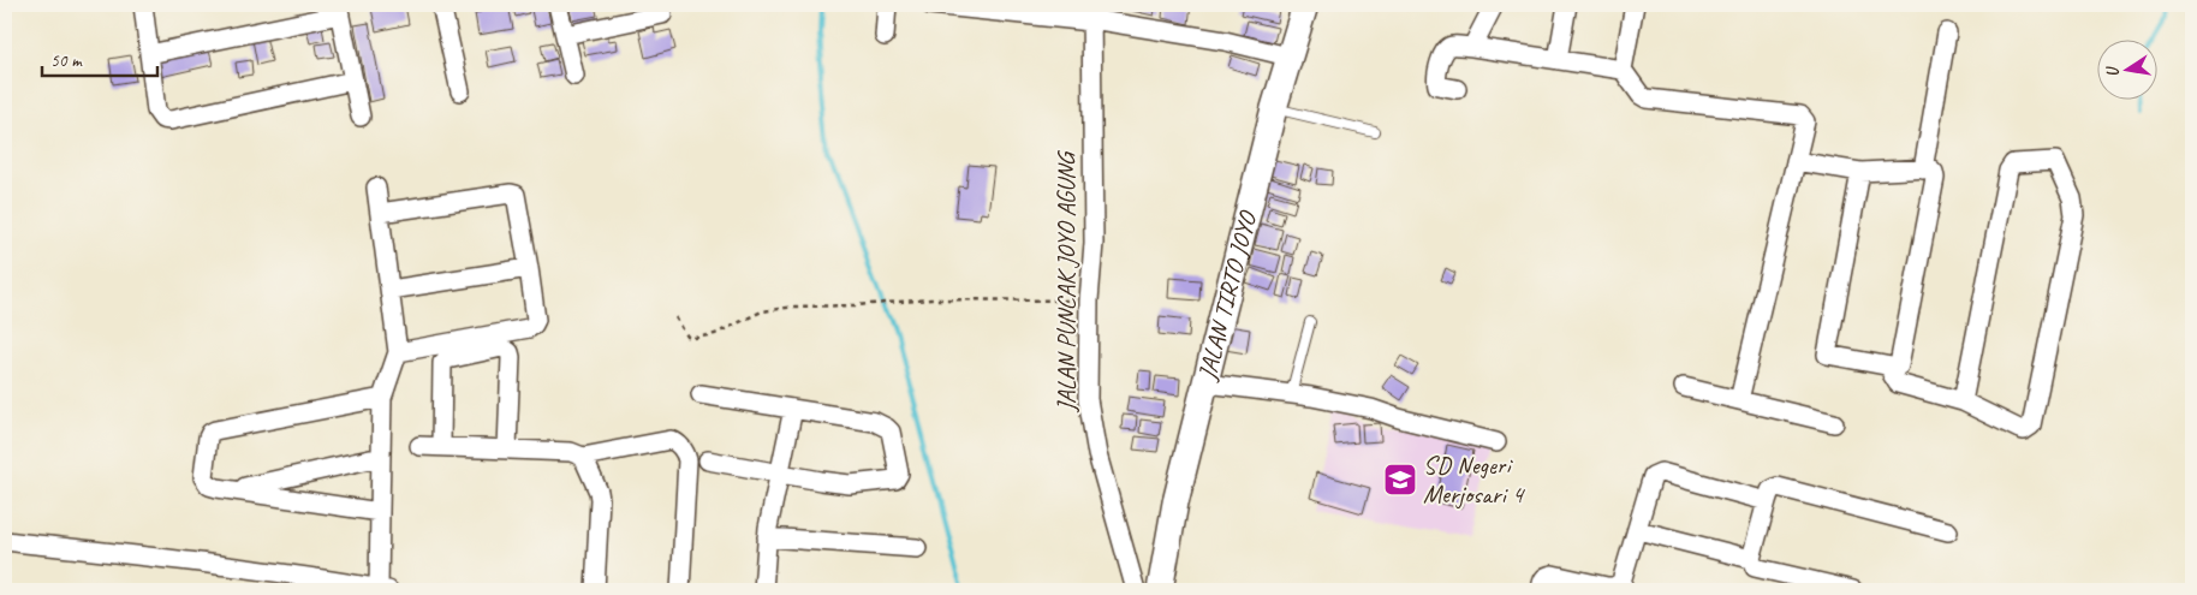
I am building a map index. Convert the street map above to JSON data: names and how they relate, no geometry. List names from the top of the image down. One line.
{"streets":{"street":["JALAN PUNCAK JOYO AGUNG","JALAN TIRTO JOYO"]},"places":{"school or university":["SD Negeri Merjosari 4"]},"scale_bar":"50 m","north":"left"}
